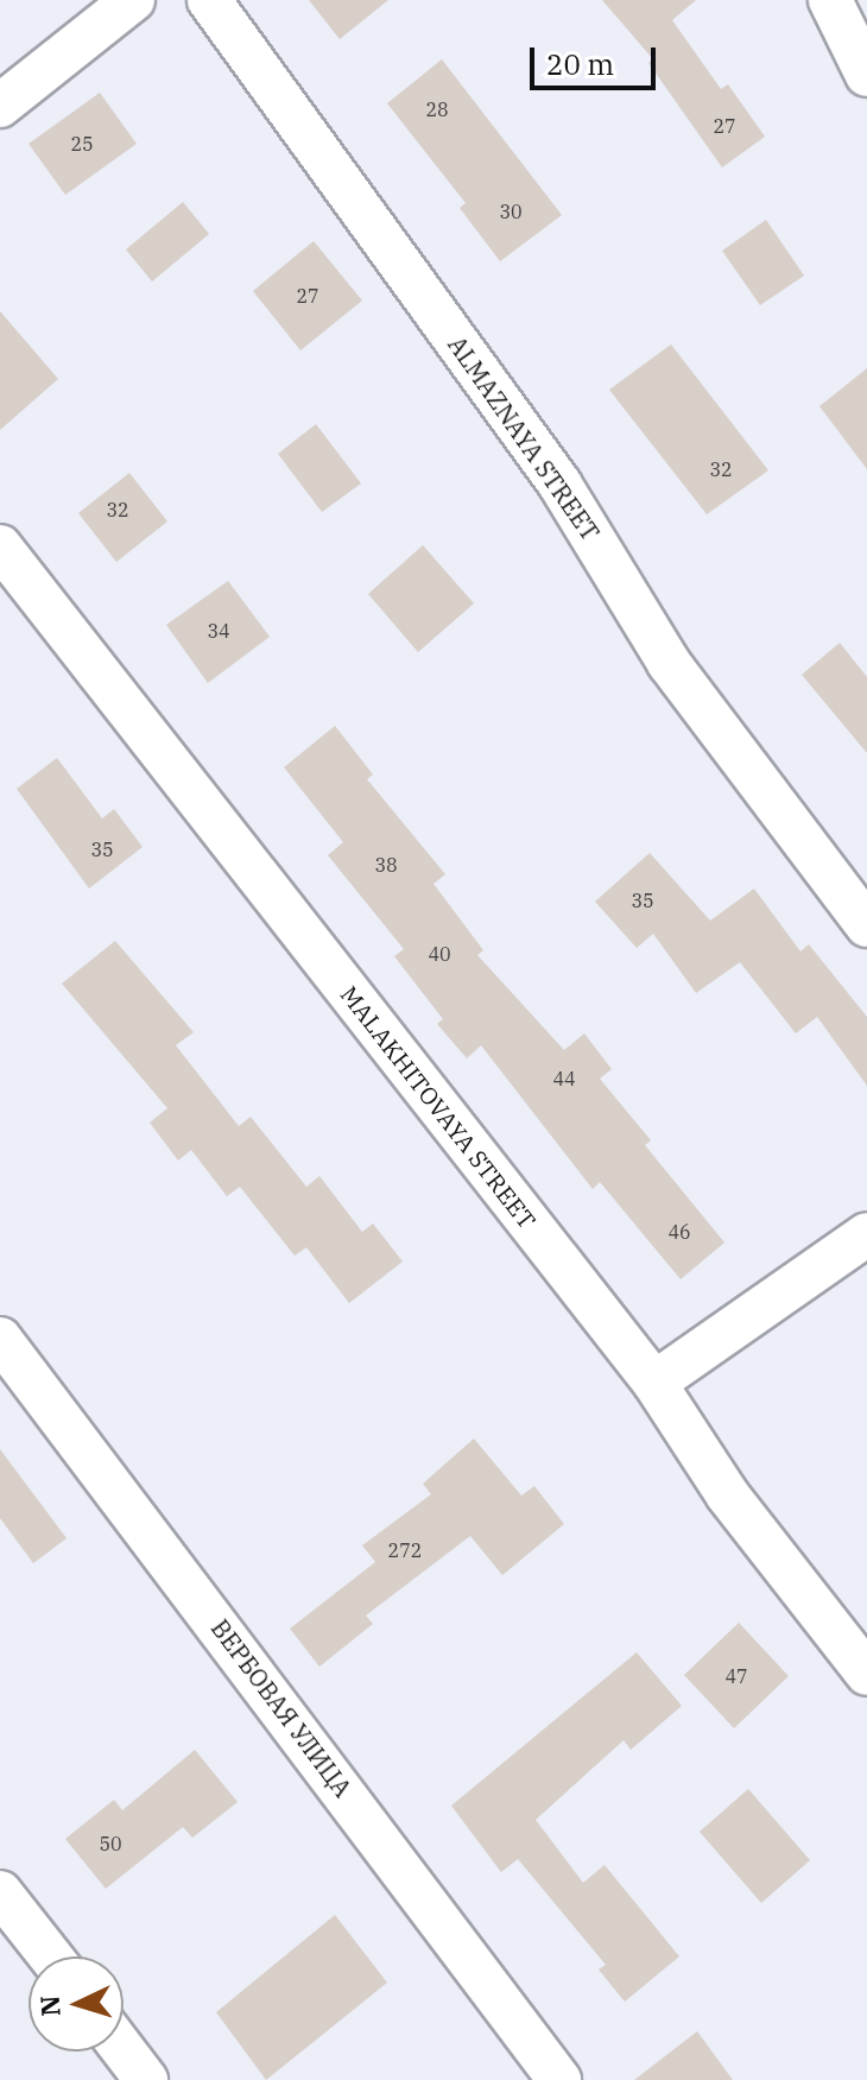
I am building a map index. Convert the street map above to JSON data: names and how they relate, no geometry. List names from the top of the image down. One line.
{"streets":{"street":["ALMAZNAYA STREET","MALAKHITOVAYA STREET","ВЕРБОВАЯ УЛИЦА"]},"house_numbers":["28","27","25","30","27","32","32","34","35","38","35","40","44","46","272","47","50"],"scale_bar":"20 m","north":"left"}
